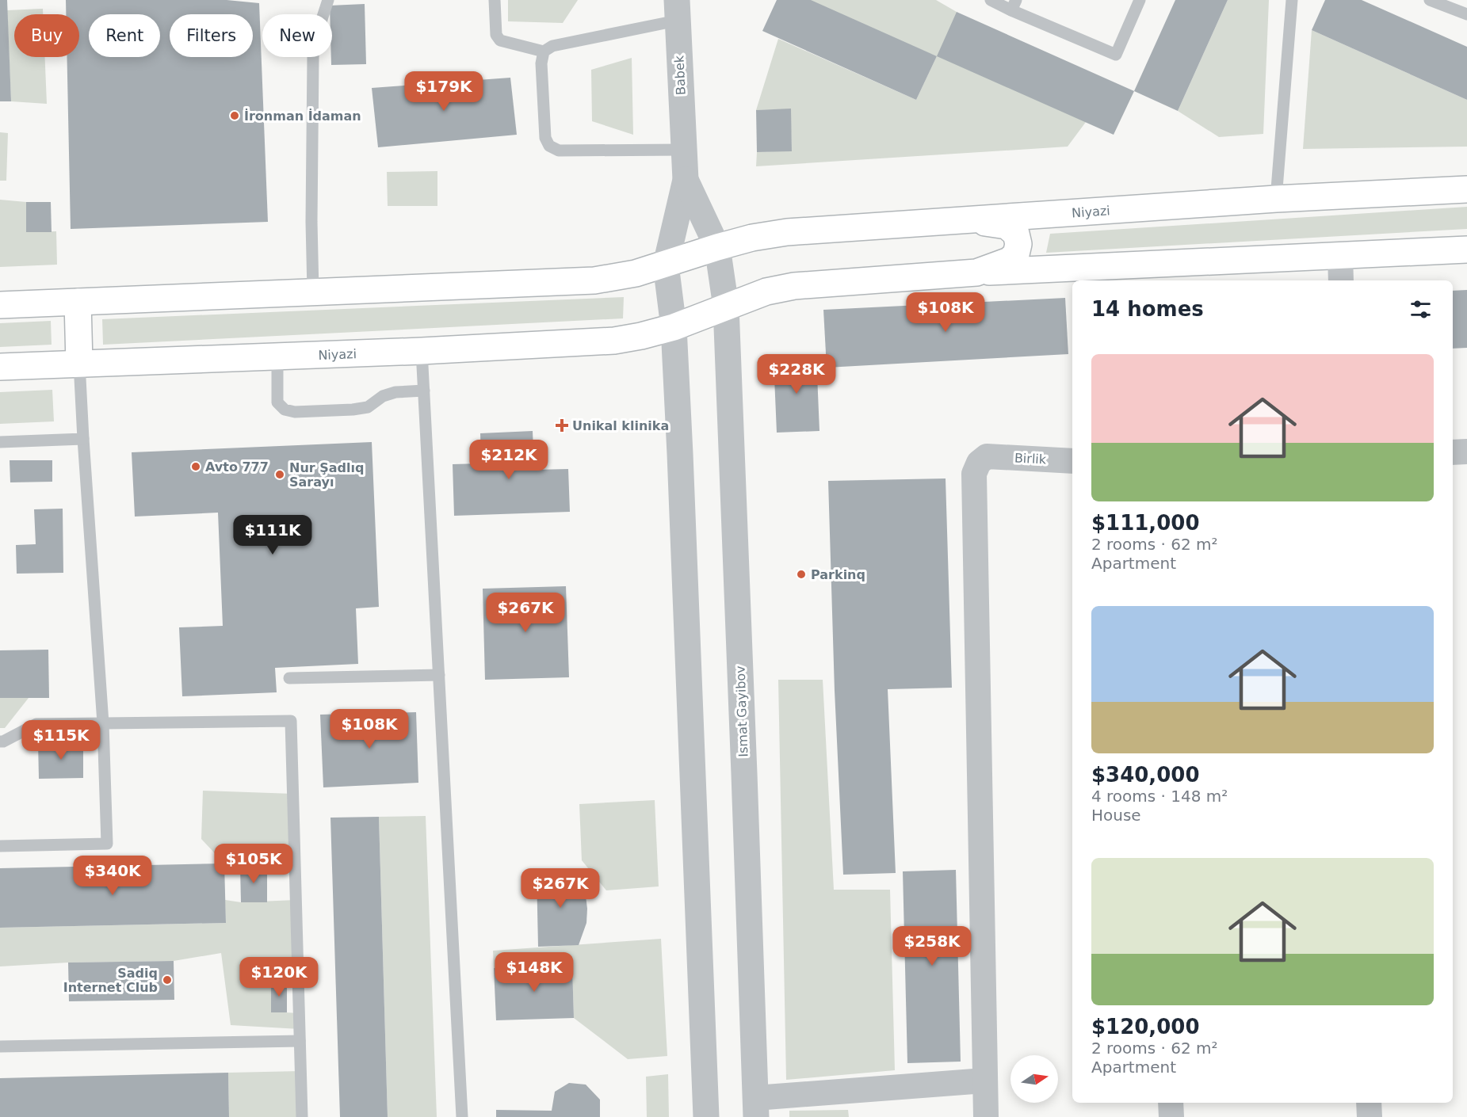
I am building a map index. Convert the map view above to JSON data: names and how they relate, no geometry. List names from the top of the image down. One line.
{"streets":{"main road":["Niyazi"],"street":["Babek","Birlik","Ismat Gayibov"]},"crossings":[["Babek","Ismat Gayibov"],["Niyazi","Ismat Gayibov"]],"places":{"other":["İronman İdaman","Avto 777","Nur Şadlıq Sarayı","Parkinq","Sadiq Internet Club"],"health":["Unikal klinika"]},"north":"right","page":{"chip":["Buy","Rent","Filters","New"],"price":["$179K","$108K","$228K","$212K","$111K","$267K","$108K","$115K","$105K","$340K","$267K","$258K","$148K","$120K"],"heading":"14 homes","list":[{"name":"$111,000","note":"2 rooms · 62 m² · Apartment"},{"name":"$340,000","note":"4 rooms · 148 m² · House"},{"name":"$120,000","note":"2 rooms · 62 m² · Apartment"}]}}
